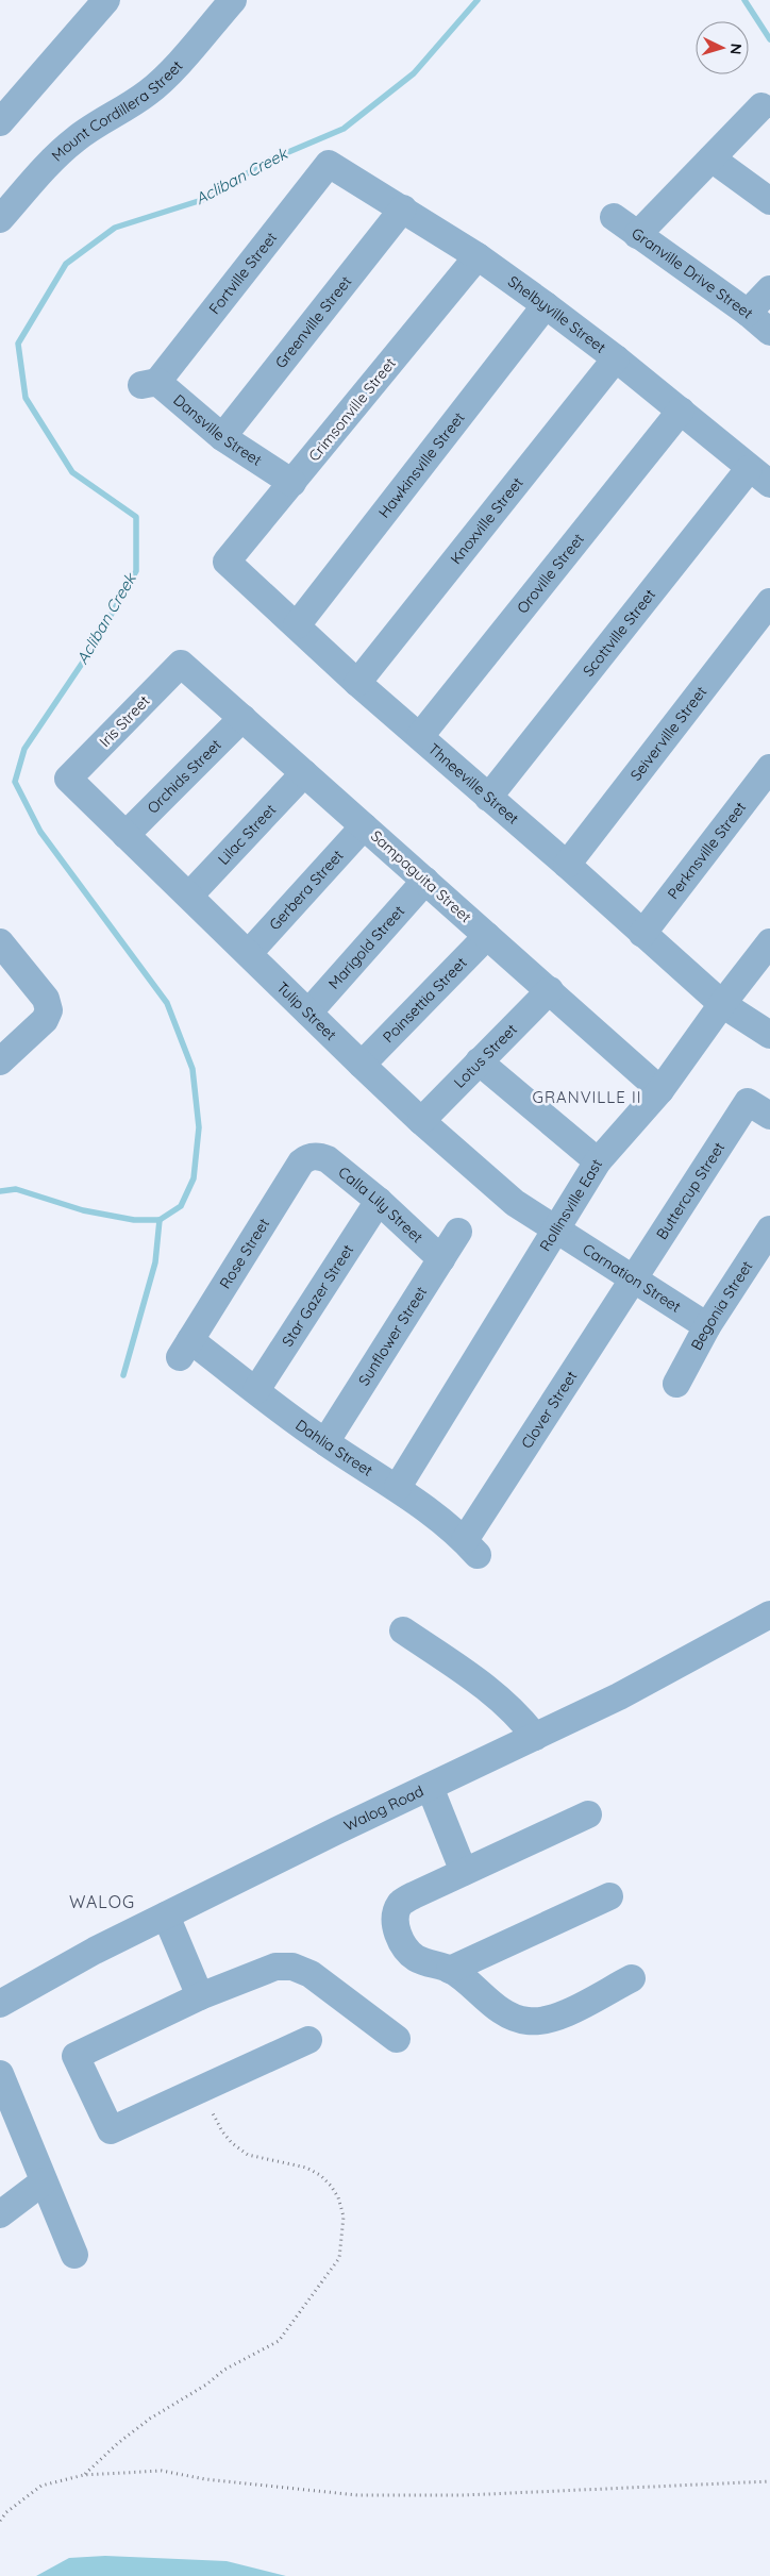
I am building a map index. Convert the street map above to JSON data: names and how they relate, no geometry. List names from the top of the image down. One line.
{"streets":{"street":["Mount Cordillera Street","Fortville Street","Granville Drive Street","Shelbyville Street","Greenville Street","Crimsonville Street","Dansville Street","Hawkinsville Street","Knoxville Street","Oroville Street","Scottville Street","Iris Street","Seiverville Street","Orchids Street","Thneeville Street","Lilac Street","Perknsville Street","Sampaguita Street","Gerbera Street","Marigold Street","Poinsettia Street","Tulip Street","Lotus Street","Buttercup Street","Calla Lily Street","Rollinsville East","Rose Street","Carnation Street","Star Gazer Street","Begonia Street","Sunflower Street","Clover Street","Dahlia Street","Walog Road"]},"crossings":[["Fortville Street","Shelbyville Street"],["Fortville Street","Dansville Street"],["Shelbyville Street","Greenville Street"],["Shelbyville Street","Crimsonville Street"],["Shelbyville Street","Hawkinsville Street"],["Shelbyville Street","Knoxville Street"],["Shelbyville Street","Oroville Street"],["Shelbyville Street","Scottville Street"],["Greenville Street","Dansville Street"],["Crimsonville Street","Dansville Street"],["Crimsonville Street","Thneeville Street"],["Hawkinsville Street","Thneeville Street"],["Knoxville Street","Thneeville Street"],["Oroville Street","Thneeville Street"],["Scottville Street","Thneeville Street"],["Iris Street","Sampaguita Street"],["Iris Street","Tulip Street"],["Seiverville Street","Thneeville Street"],["Orchids Street","Sampaguita Street"],["Orchids Street","Tulip Street"],["Thneeville Street","Perknsville Street"],["Thneeville Street","Rollinsville East"],["Lilac Street","Sampaguita Street"],["Lilac Street","Tulip Street"],["Sampaguita Street","Gerbera Street"],["Sampaguita Street","Marigold Street"],["Sampaguita Street","Poinsettia Street"],["Sampaguita Street","Lotus Street"],["Sampaguita Street","Rollinsville East"],["Gerbera Street","Tulip Street"],["Marigold Street","Tulip Street"],["Poinsettia Street","Tulip Street"],["Tulip Street","Lotus Street"],["Tulip Street","Rollinsville East"],["Tulip Street","Carnation Street"],["Buttercup Street","Carnation Street"],["Buttercup Street","Clover Street"],["Calla Lily Street","Rose Street"],["Calla Lily Street","Star Gazer Street"],["Calla Lily Street","Sunflower Street"],["Rollinsville East","Carnation Street"],["Rollinsville East","Dahlia Street"],["Rose Street","Dahlia Street"],["Carnation Street","Begonia Street"],["Carnation Street","Clover Street"],["Star Gazer Street","Dahlia Street"],["Sunflower Street","Dahlia Street"],["Clover Street","Dahlia Street"]],"districts":["GRANVILLE II","WALOG"],"water":["Acliban Creek"],"north":"right"}
